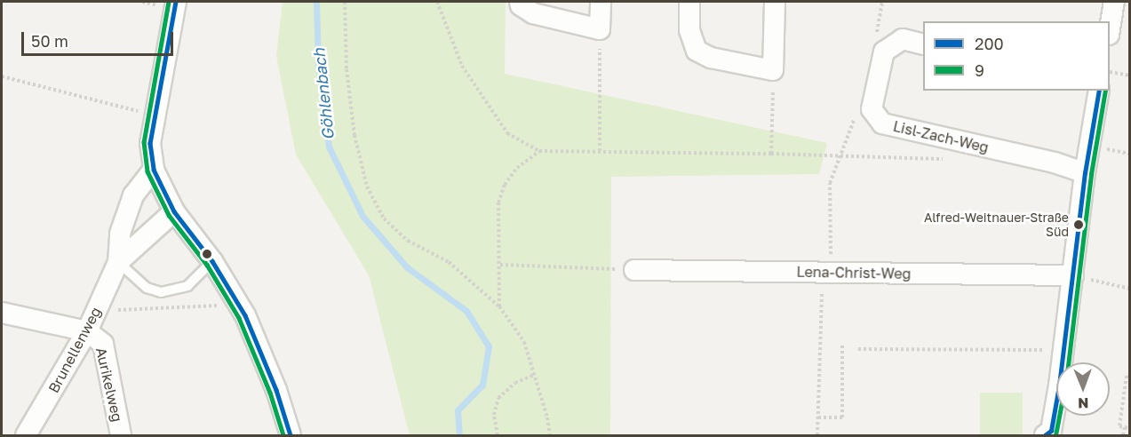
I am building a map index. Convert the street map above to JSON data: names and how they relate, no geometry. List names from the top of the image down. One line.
{"streets":{"street":["Lisl-Zach-Weg","Lena-Christ-Weg","Brunellenweg","Aurikelweg"]},"crossings":[["Brunellenweg","Aurikelweg"]],"water":["Göhlenbach"],"places":["Alfred-Weitnauer-Straße Süd"],"lines":["transit line 200","transit line 9"],"legend":["200","9"],"scale_bar":"50 m","north":"bottom"}
